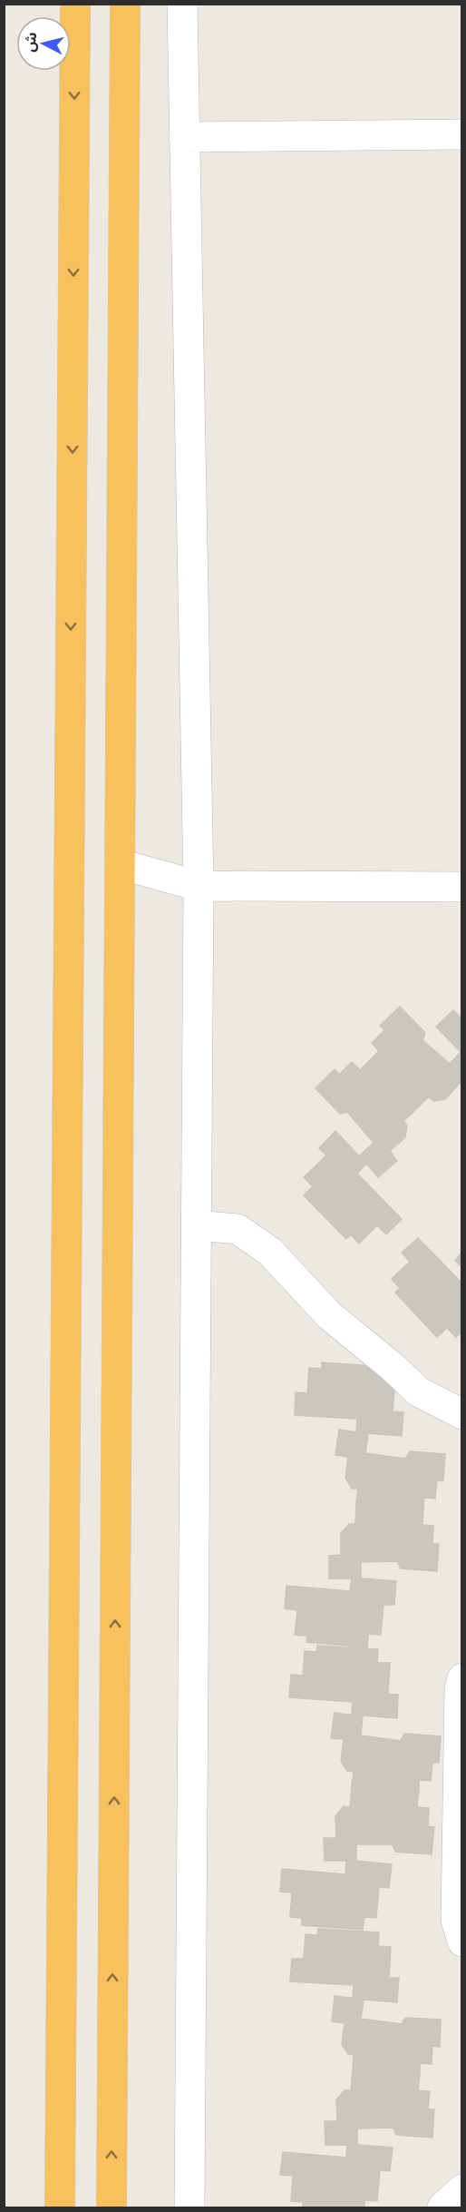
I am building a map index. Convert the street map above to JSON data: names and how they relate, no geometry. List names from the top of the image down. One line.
{"north":"left"}
